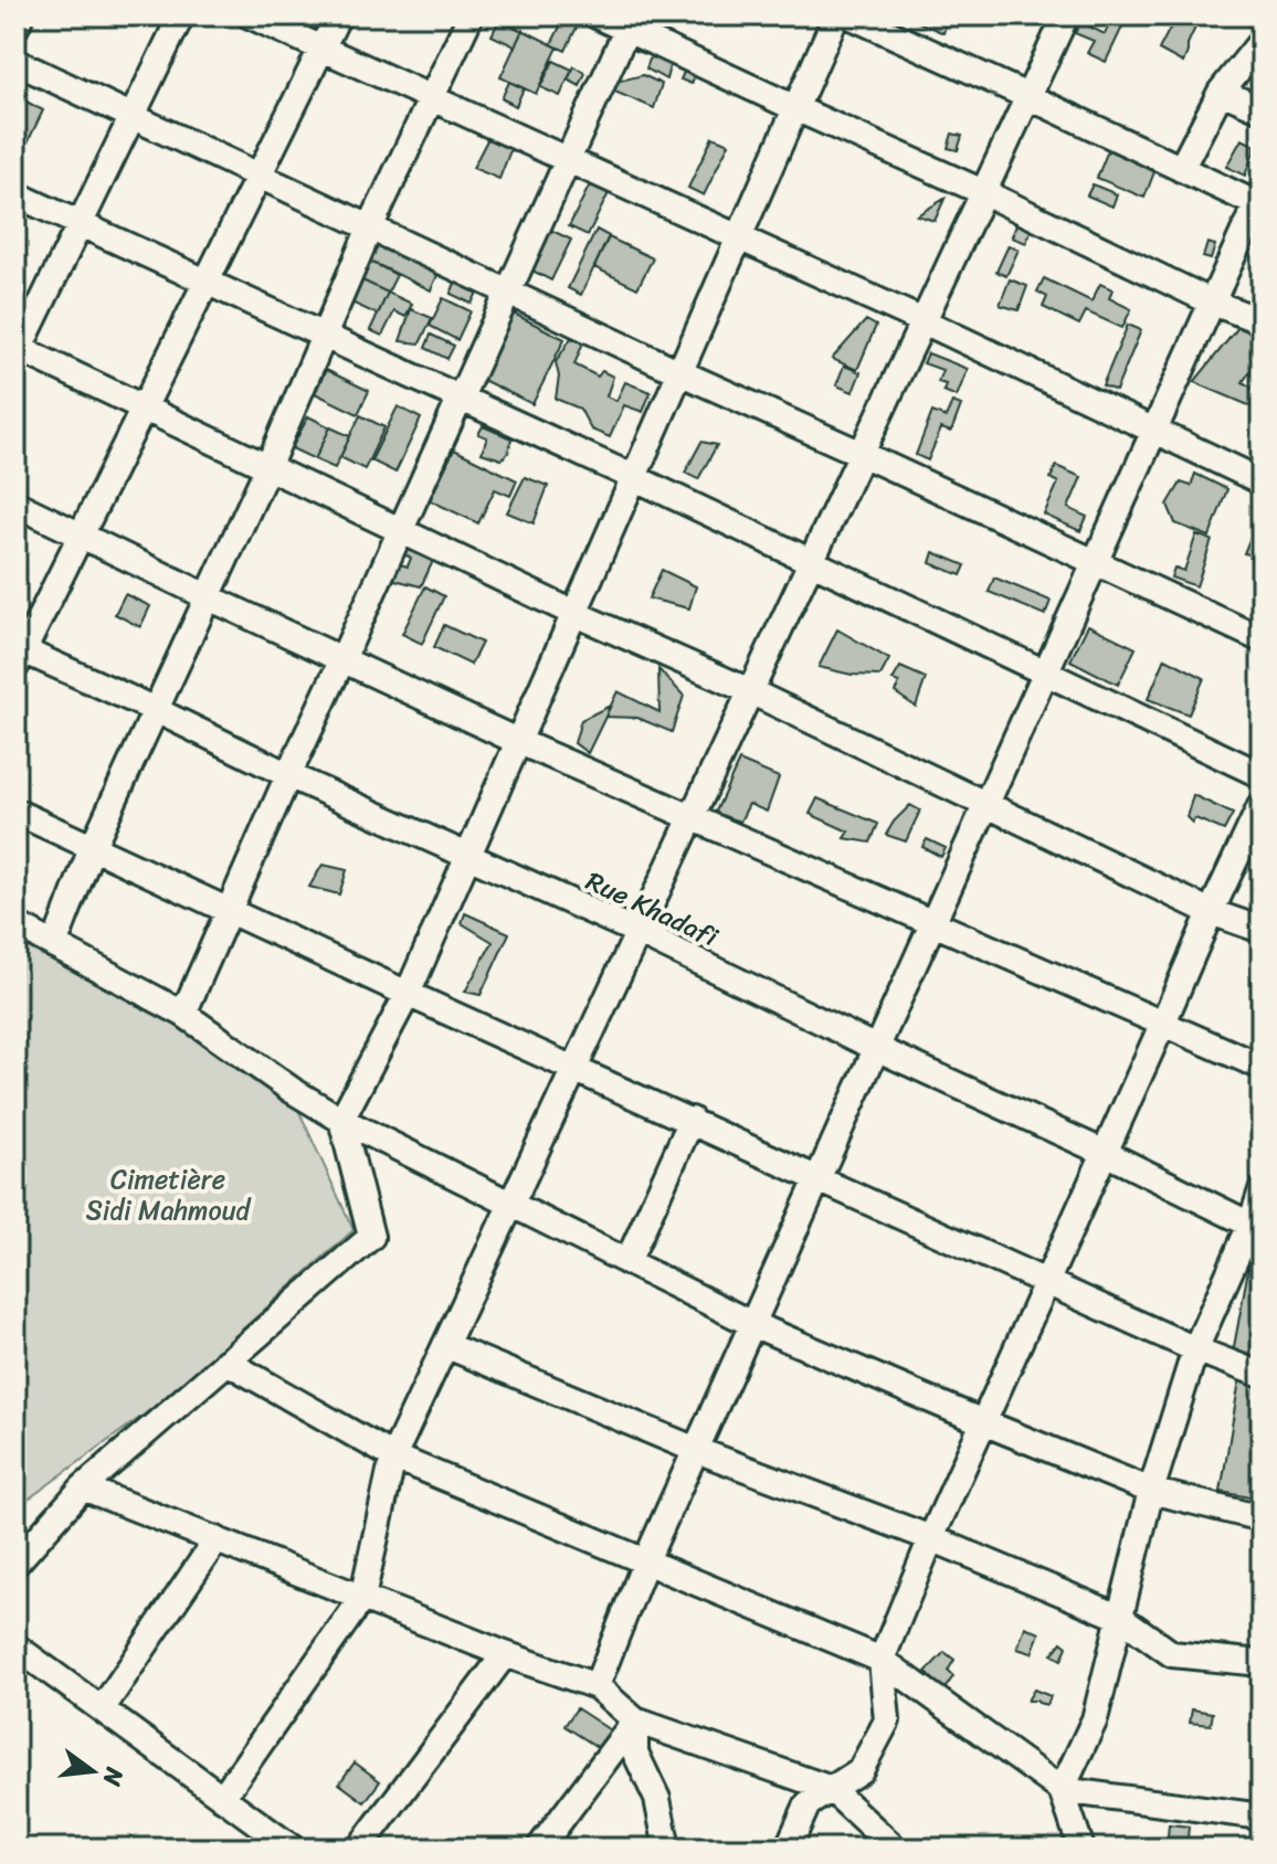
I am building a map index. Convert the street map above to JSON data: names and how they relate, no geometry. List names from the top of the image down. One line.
{"streets":{"street":["Rue Khadafi"]},"parks":["Cimetière Sidi Mahmoud"],"north":"right"}
